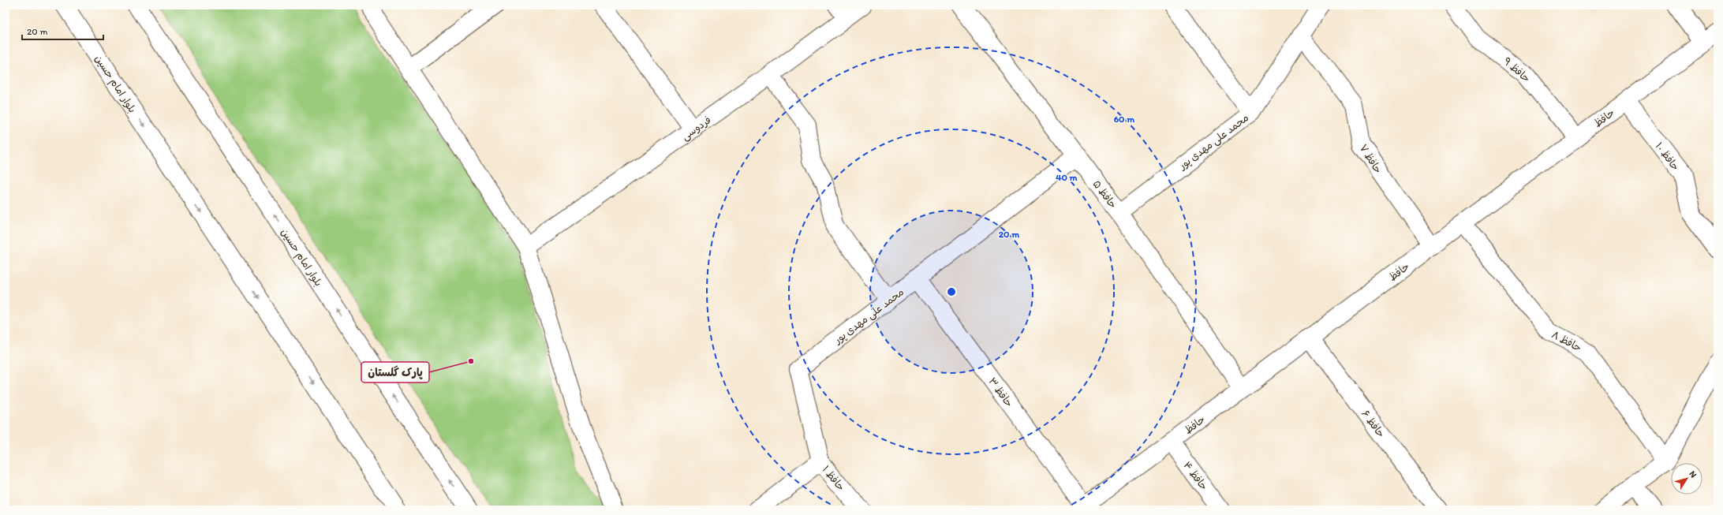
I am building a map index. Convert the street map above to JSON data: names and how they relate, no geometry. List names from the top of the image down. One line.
{"streets":{"street":["حافظ ۹","بلوار امام حسین","حافظ","فردوسی","محمد علی مهدی پور","حافظ ۱۰","حافظ ۷","حافظ ۵","حافظ ۸","حافظ ۳","حافظ ۶","حافظ ۴","حافظ ۱"]},"crossings":[["حافظ ۹","حافظ"],["حافظ","حافظ ۱۰"],["حافظ","حافظ ۷"],["حافظ","حافظ ۵"],["حافظ","حافظ ۸"],["حافظ","حافظ ۳"],["حافظ","حافظ ۶"],["حافظ","حافظ ۴"],["محمد علی مهدی پور","حافظ ۷"],["محمد علی مهدی پور","حافظ ۵"],["محمد علی مهدی پور","حافظ ۳"],["محمد علی مهدی پور","حافظ ۱"]],"places":["پارک گلستان"],"scale_bar":"20 m","north":"top right","rings":["60 m","40 m","20 m"]}
